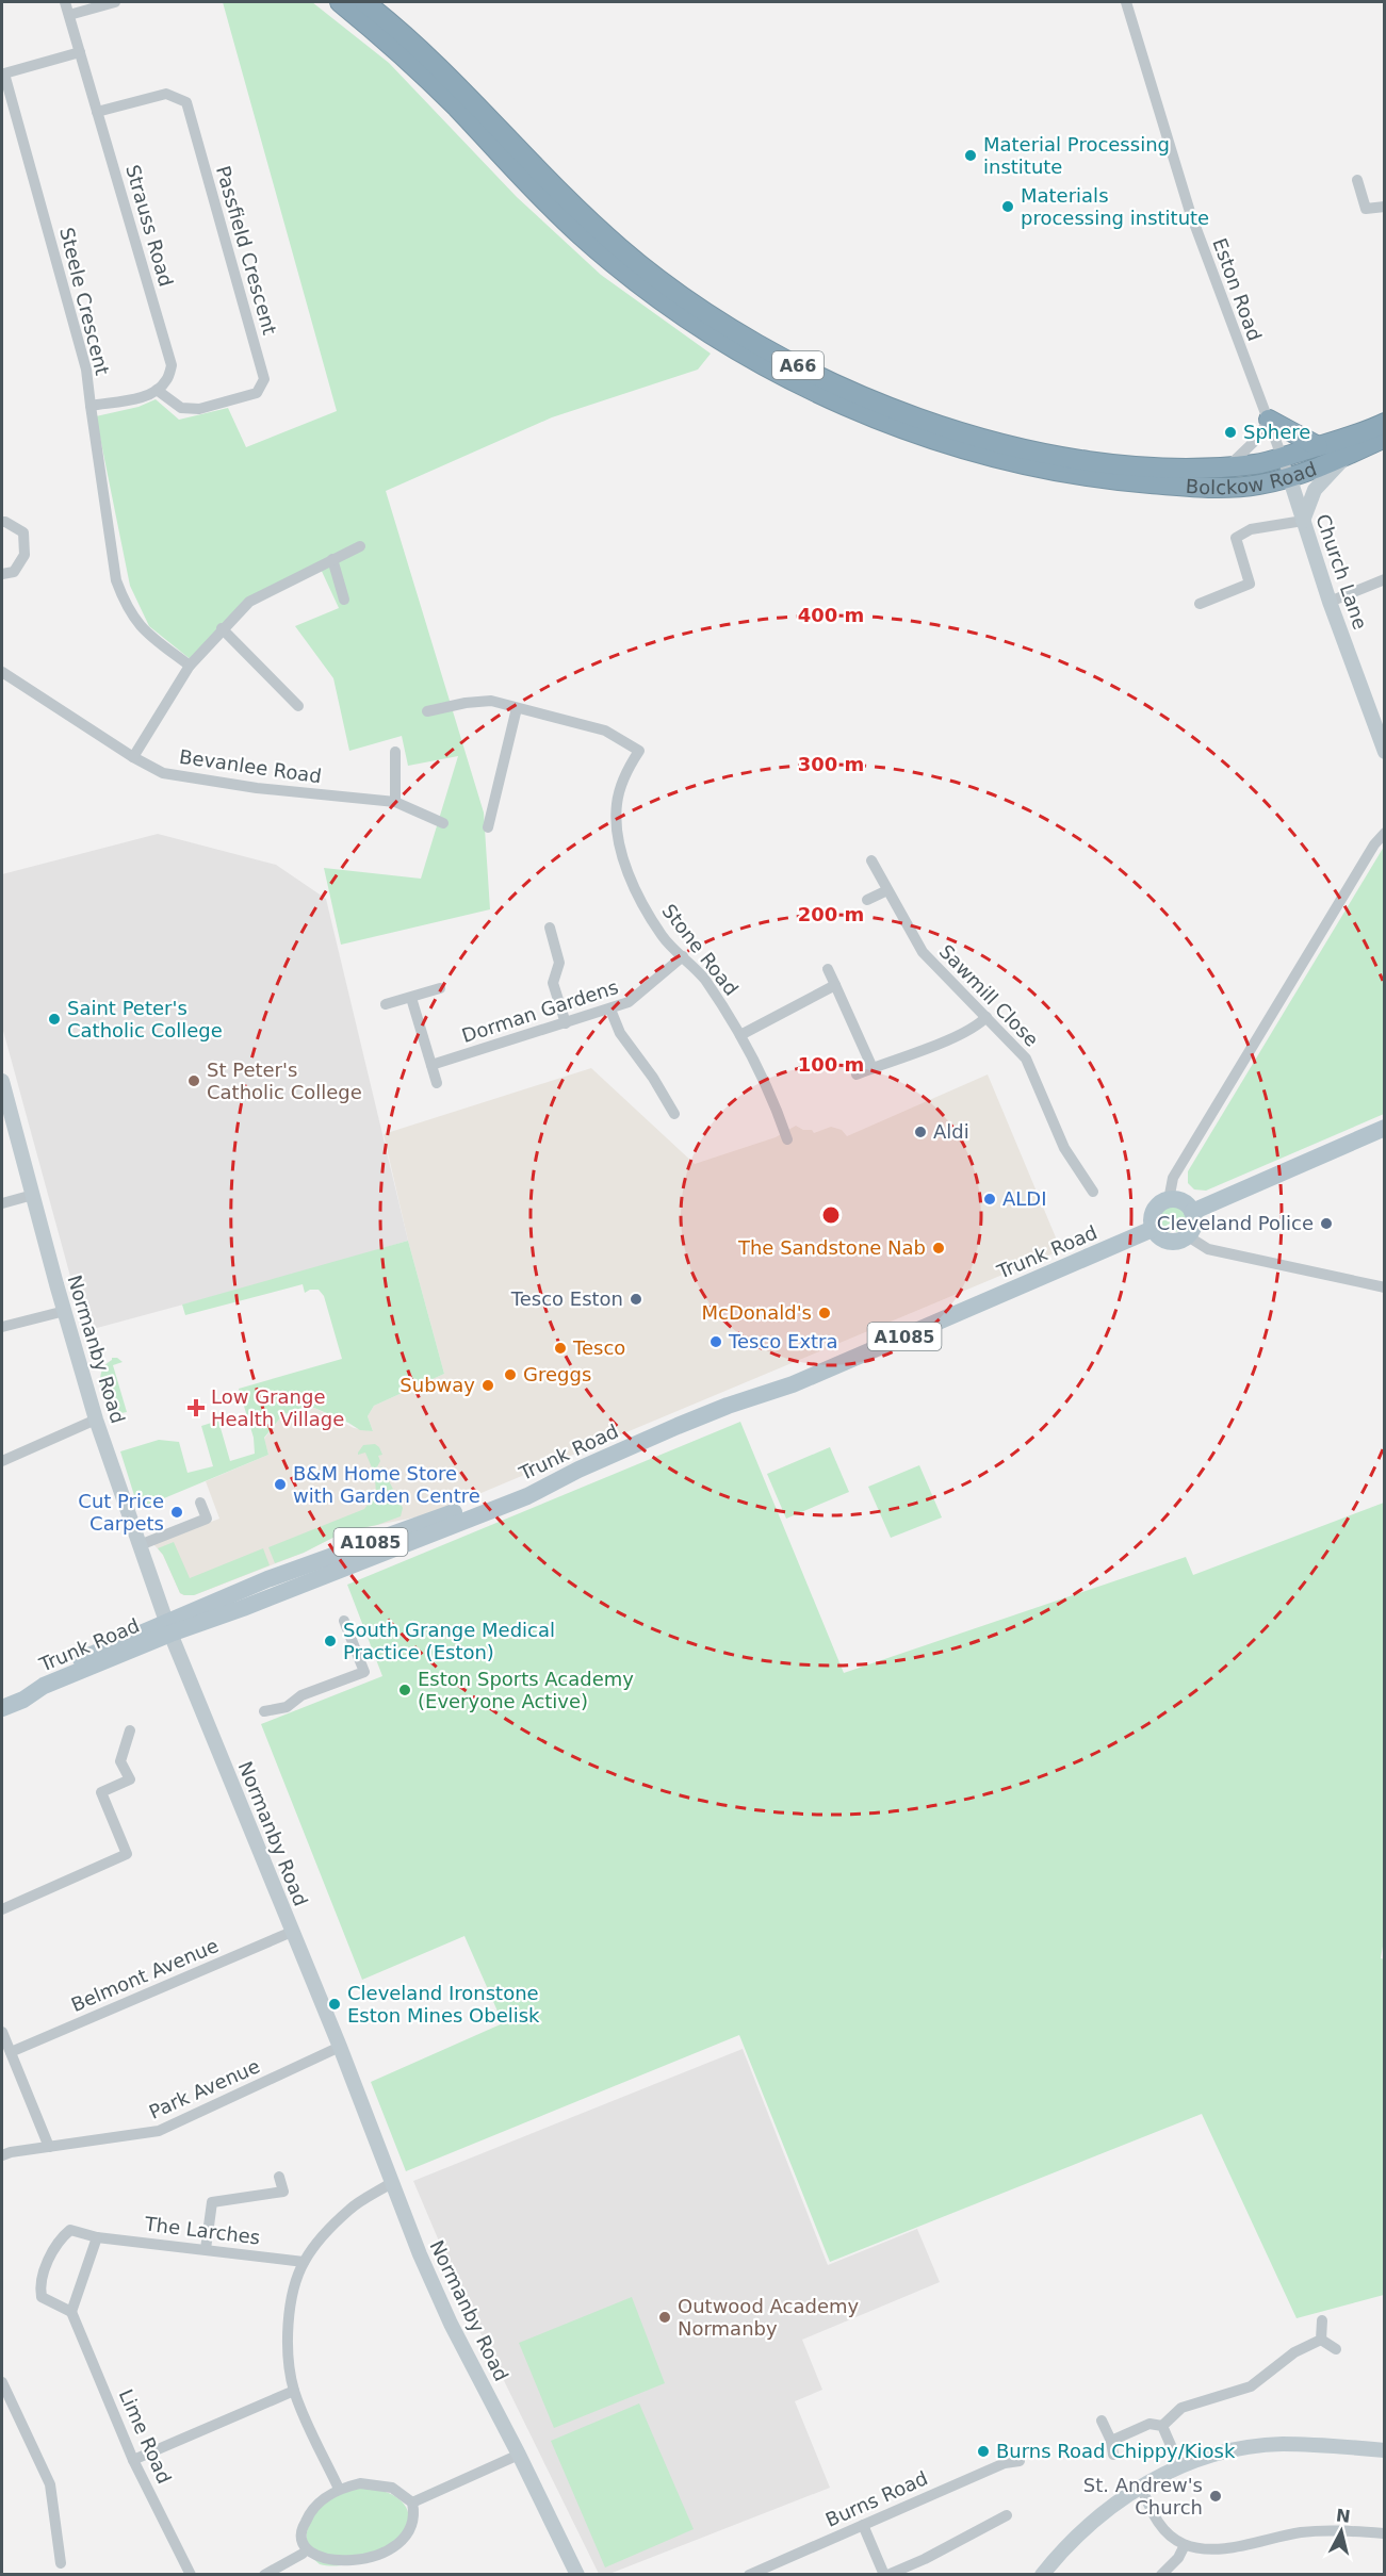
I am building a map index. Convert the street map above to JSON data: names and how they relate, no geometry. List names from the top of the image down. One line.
{"streets":{"highway":["A66","Bolckow Road"],"main road":["Trunk Road","A1085"],"street":["Strauss Road","Passfield Crescent","Eston Road","Steele Crescent","Church Lane","Bevanlee Road","Stone Road","Sawmill Close","Dorman Gardens","Normanby Road","Belmont Avenue","Park Avenue","The Larches","Lime Road","Burns Road"]},"crossings":[["Strauss Road","Passfield Crescent"],["Strauss Road","Steele Crescent"],["Eston Road","A66"],["Eston Road","Bolckow Road"],["Eston Road","Church Lane"],["A66","Bolckow Road"],["Bolckow Road","Church Lane"],["Stone Road","Dorman Gardens"],["Trunk Road","A1085"],["Trunk Road","Normanby Road"],["A1085","Normanby Road"],["Normanby Road","Belmont Avenue"],["Normanby Road","Park Avenue"],["The Larches","Lime Road"]],"places":{"other":["Material Processing institute","Materials processing institute","Sphere","Saint Peter's Catholic College","St Peter's Catholic College","Aldi","ALDI","Cleveland Police","The Sandstone Nab","Tesco Eston","McDonald's","Tesco Extra","Tesco","Greggs","Subway","B&M Home Store with Garden Centre","Cut Price Carpets","South Grange Medical Practice (Eston)","Eston Sports Academy (Everyone Active)","Cleveland Ironstone Eston Mines Obelisk","Outwood Academy Normanby","Burns Road Chippy/Kiosk","St. Andrew's Church"],"health":["Low Grange Health Village"]},"north":"top","rings":["400 m","300 m","200 m","100 m"]}
